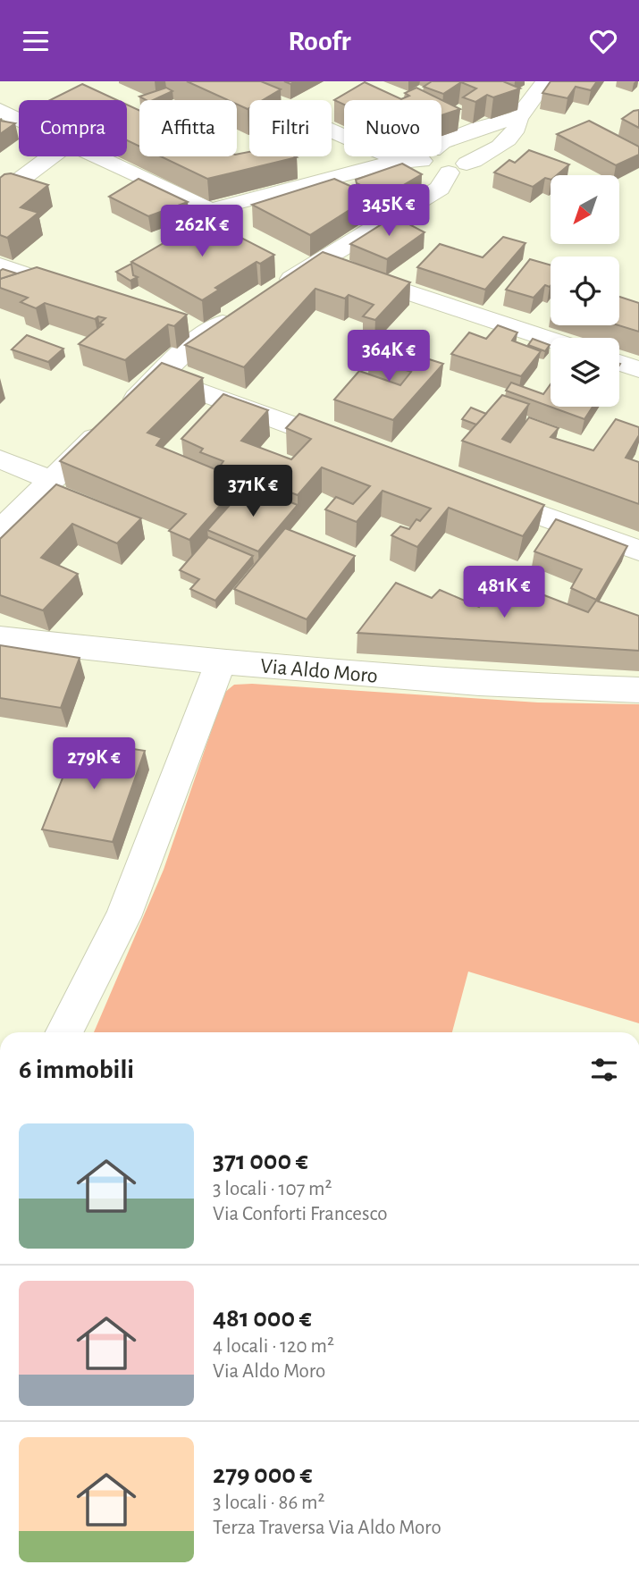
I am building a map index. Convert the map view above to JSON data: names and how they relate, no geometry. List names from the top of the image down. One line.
{"streets":{"street":["Via Aldo Moro"]},"north":"bottom left","page":{"header":"Roofr","chip":["Compra","Affitta","Filtri","Nuovo"],"price":["345K €","262K €","364K €","371K €","481K €","279K €"],"heading":"6 immobili","list":[{"name":"371 000 €","note":"3 locali · 107 m² · Via Conforti Francesco"},{"name":"481 000 €","note":"4 locali · 120 m² · Via Aldo Moro"},{"name":"279 000 €","note":"3 locali · 86 m² · Terza Traversa Via Aldo Moro"}]}}
